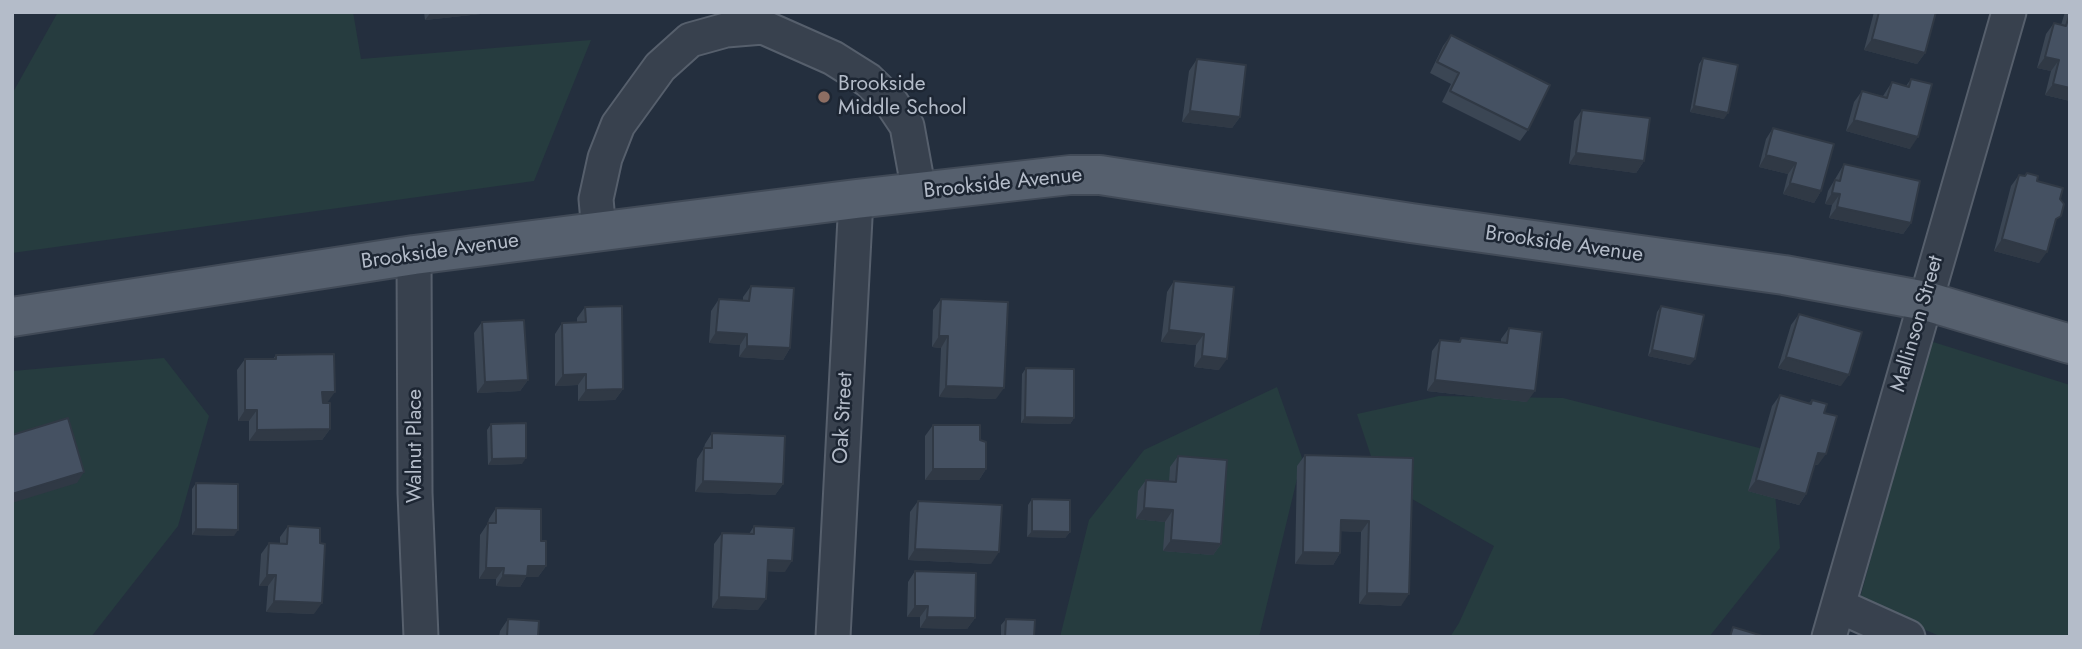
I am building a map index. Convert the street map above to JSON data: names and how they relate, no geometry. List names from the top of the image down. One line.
{"streets":{"main road":["Brookside Avenue"],"street":["Mallinson Street","Oak Street","Walnut Place"]},"crossings":[["Brookside Avenue","Mallinson Street"],["Brookside Avenue","Oak Street"],["Brookside Avenue","Walnut Place"]],"places":["Brookside Middle School"]}
